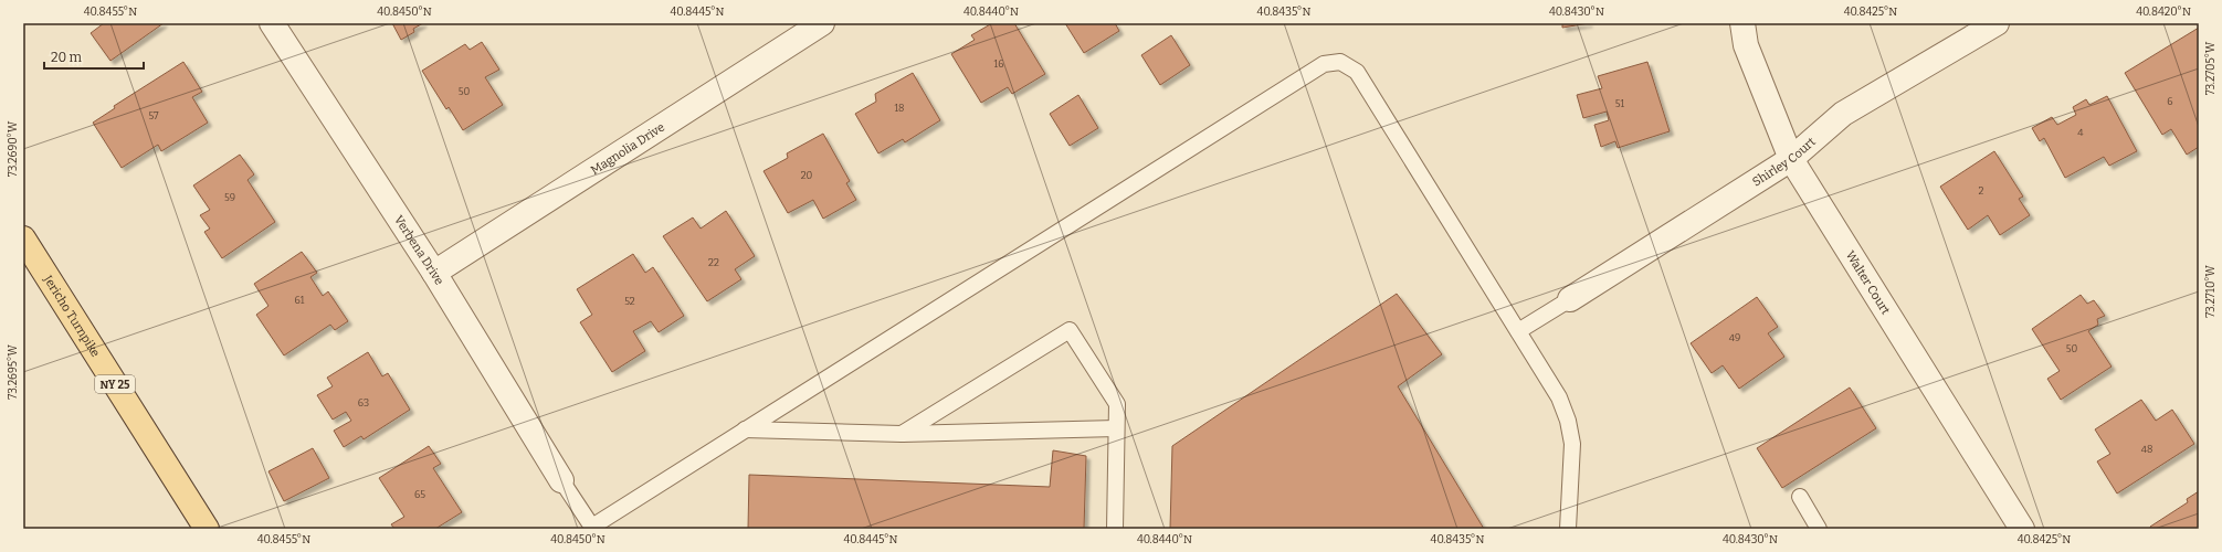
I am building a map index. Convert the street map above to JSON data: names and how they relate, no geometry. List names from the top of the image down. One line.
{"streets":{"main road":["Jericho Turnpike","NY 25"],"street":["Magnolia Drive","Shirley Court","Verbena Drive","Walter Court"]},"crossings":[["Magnolia Drive","Verbena Drive"],["Shirley Court","Walter Court"]],"house_numbers":["16","50","6","51","18","57","4","20","2","59","22","61","52","49","50","63","48","65"],"scale_bar":"20 m","coordinates":["40.8455°N","40.8450°N","40.8445°N","40.8440°N","40.8435°N","40.8430°N","40.8425°N","40.8420°N","73.2705°W","73.2690°W","73.2710°W","73.2695°W"]}
